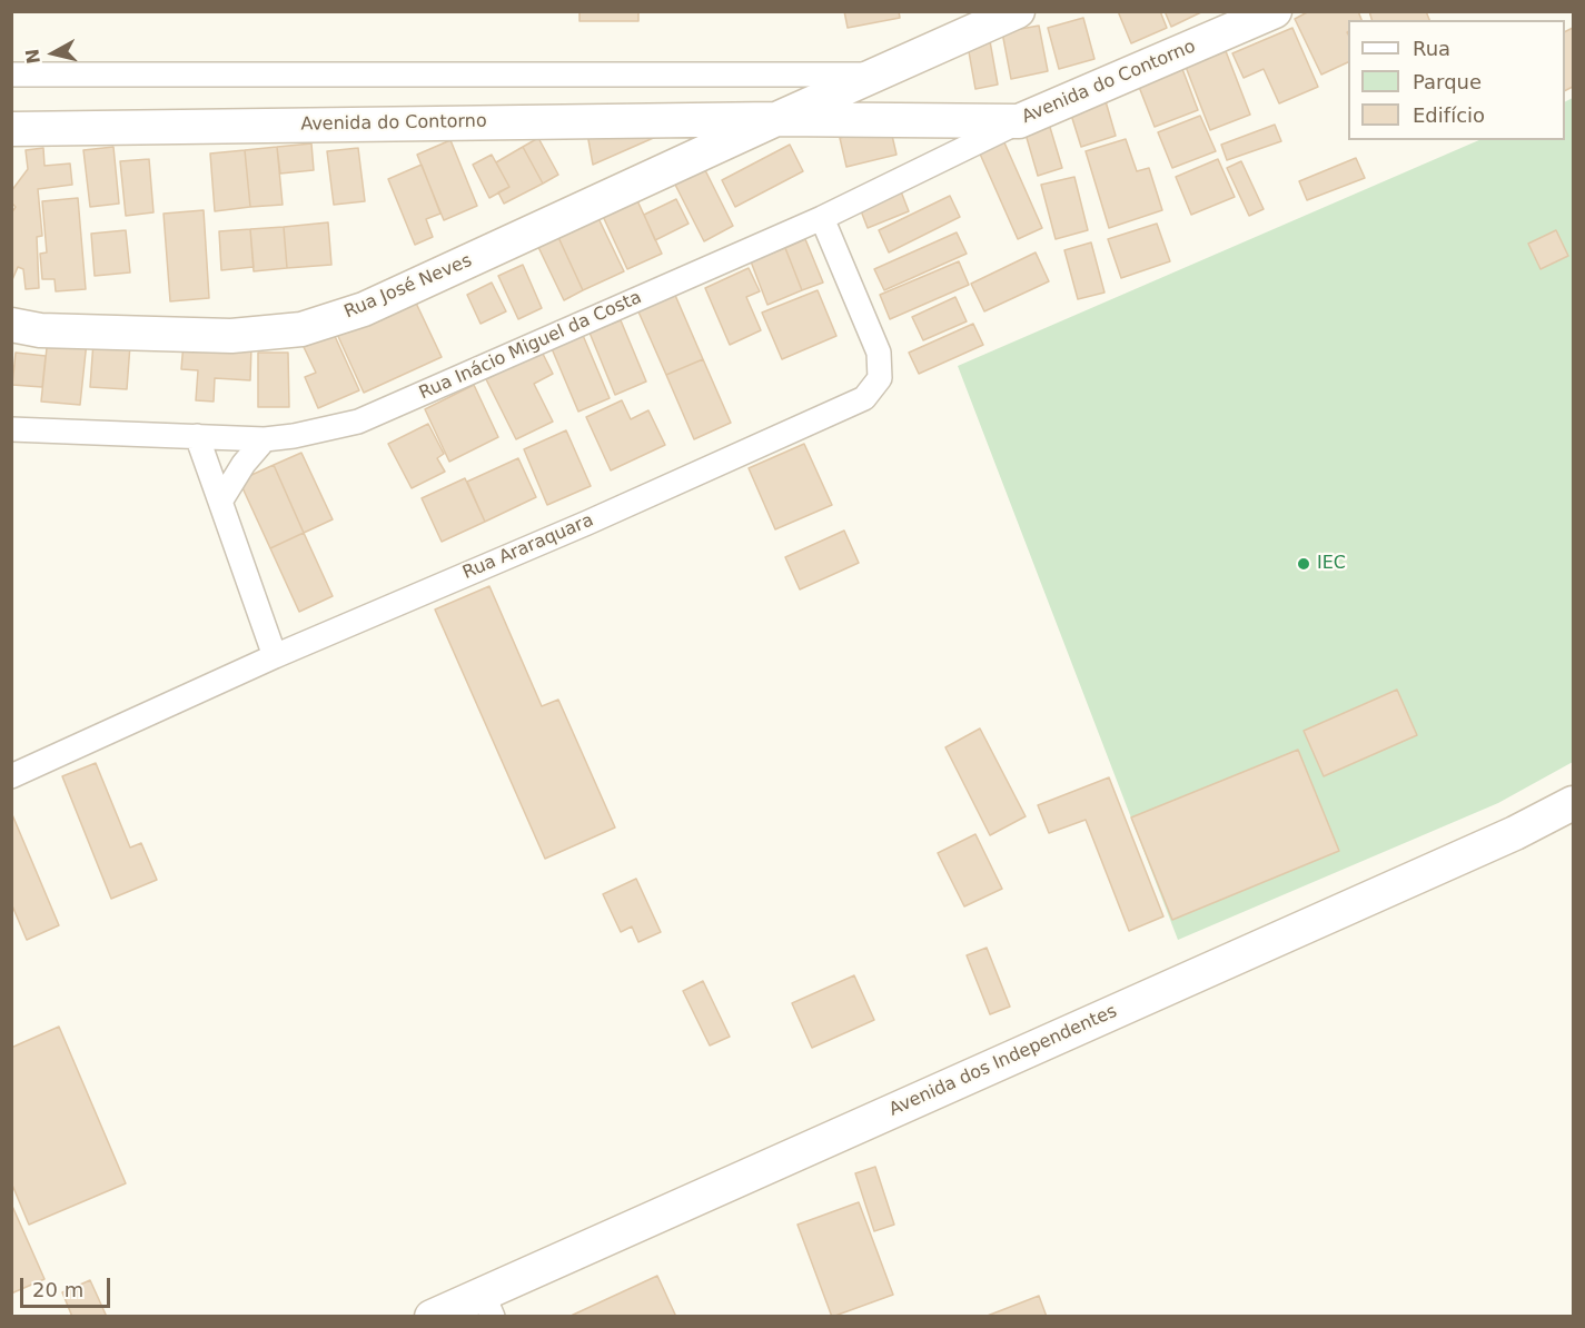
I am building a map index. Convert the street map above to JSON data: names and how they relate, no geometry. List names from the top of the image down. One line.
{"streets":{"street":["Avenida do Contorno","Rua José Neves","Rua Inácio Miguel da Costa","Rua Araraquara","Avenida dos Independentes"]},"crossings":[["Avenida do Contorno","Rua José Neves"],["Avenida do Contorno","Rua Inácio Miguel da Costa"],["Rua Inácio Miguel da Costa","Rua Araraquara"]],"places":["IEC"],"legend":["Rua","Parque","Edifício"],"scale_bar":"20 m","north":"left"}
